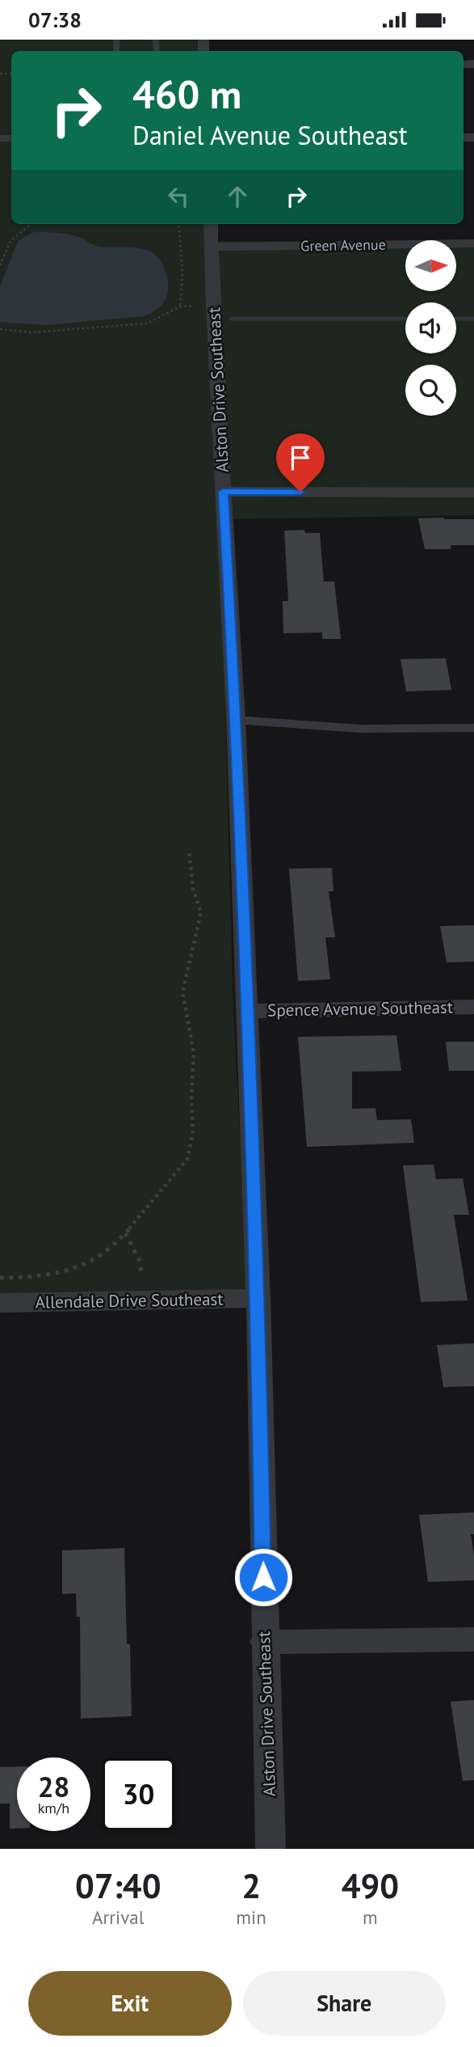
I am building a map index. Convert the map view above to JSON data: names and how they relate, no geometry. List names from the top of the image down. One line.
{"streets":{"street":["Green Avenue","Alston Drive Southeast","Spence Avenue Southeast","Allendale Drive Southeast"]},"crossings":[["Green Avenue","Alston Drive Southeast"],["Alston Drive Southeast","Spence Avenue Southeast"],["Alston Drive Southeast","Allendale Drive Southeast"]],"north":"right","page":{"status":"07:38","turn":["460 m","Daniel Avenue Southeast"],"speed":"28 km/h","limit":"30","eta":["07:40","Arrival","2","min","490","m"],"buttons":["Exit","Share"]}}
